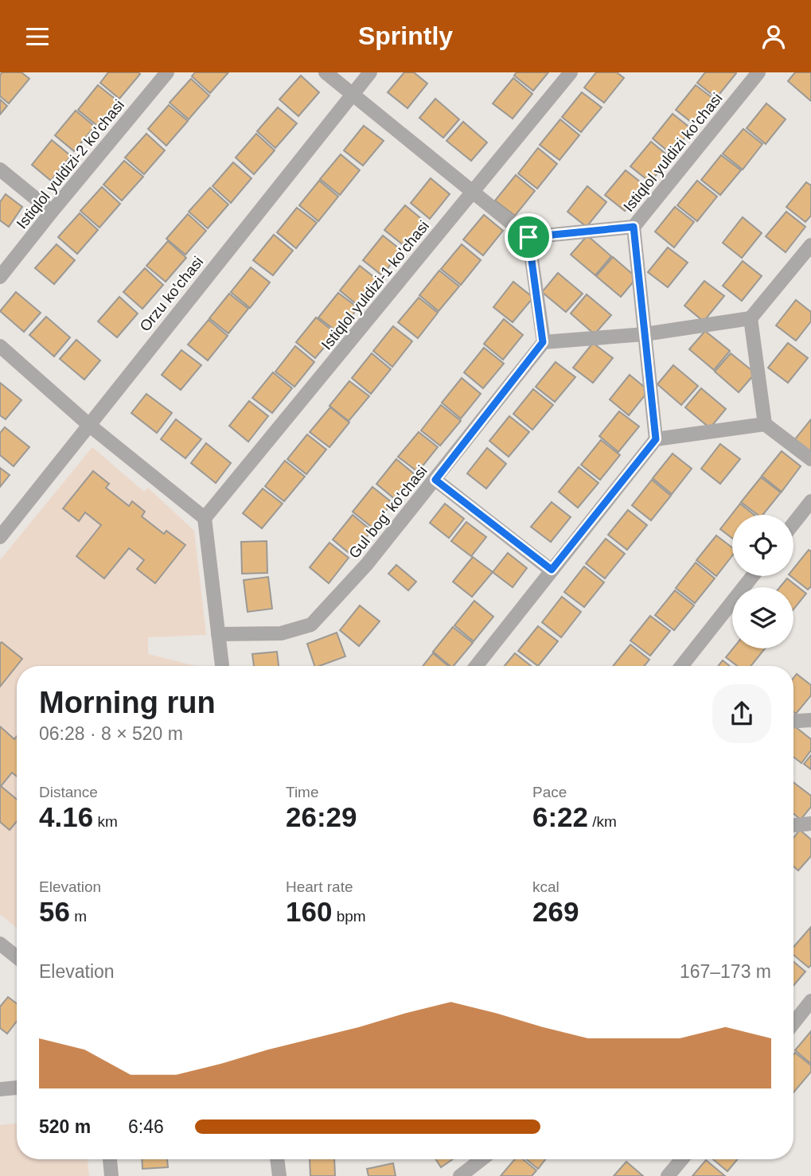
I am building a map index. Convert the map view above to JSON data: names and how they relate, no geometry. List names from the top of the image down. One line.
{"streets":{"street":["Istiqlol yuldizi ko'chasi","Istiqlol yuldizi-2 ko'chasi","Istiqlol yuldizi-1 ko'chasi","Orzu ko'chasi","Gul bog' ko'chasi"]},"page":{"header":"Sprintly","heading":["Morning run","06:28 · 8 × 520 m"],"stats":[["Distance","4.16 km"],["Time","26:29"],["Pace","6:22 /km"],["Elevation","56 m"],["Heart rate","160 bpm"],["kcal","269"]],"chart":["Elevation","167–173 m"],"list":[{"name":"520 m","note":"6:46"}]}}
